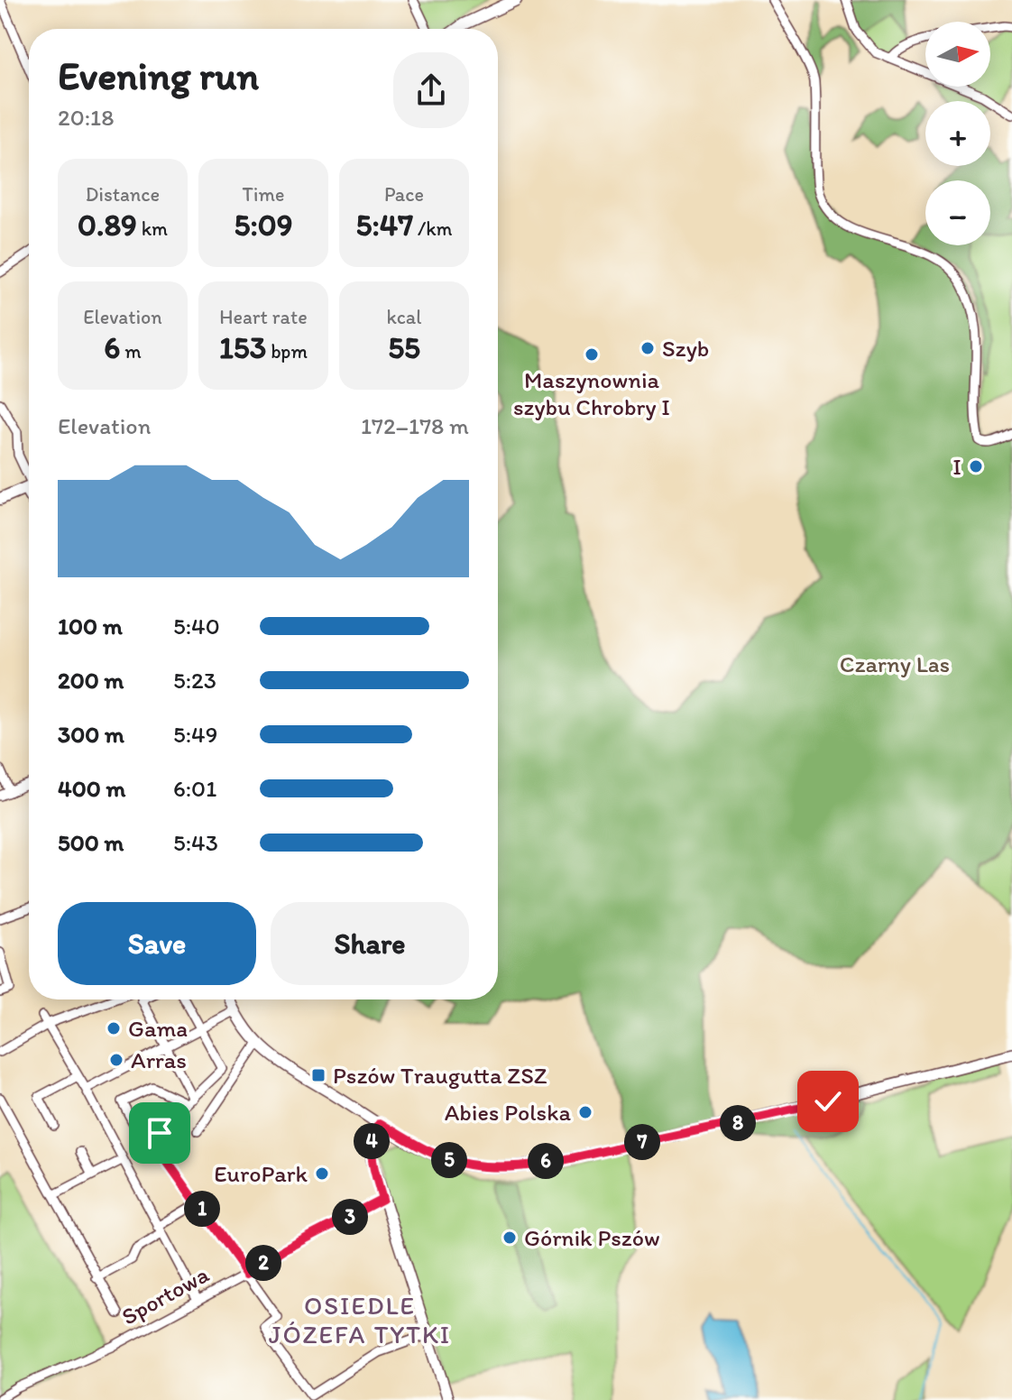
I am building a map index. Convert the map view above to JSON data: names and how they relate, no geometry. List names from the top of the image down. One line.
{"streets":{"street":["Sportowa"]},"districts":["OSIEDLE JÓZEFA TYTKI"],"parks":["Czarny Las"],"places":{"other":["Szyb","Maszynownia szybu Chrobry I","I","Gama","Arras","Abies Polska","EuroPark","Górnik Pszów"],"transit":["Pszów Traugutta ZSZ"]},"north":"right","page":{"map_buttons":["+","−"],"heading":["Evening run","20:18"],"stats":[["Distance","0.89 km"],["Time","5:09"],["Pace","5:47 /km"],["Elevation","6 m"],["Heart rate","153 bpm"],["kcal","55"]],"chart":["Elevation","172–178 m"],"list":[{"name":"100 m","note":"5:40"},{"name":"200 m","note":"5:23"},{"name":"300 m","note":"5:49"},{"name":"400 m","note":"6:01"},{"name":"500 m","note":"5:43"}],"buttons":["Save","Share"],"pins":["8","4","7","5","6","1","3","2"]}}
